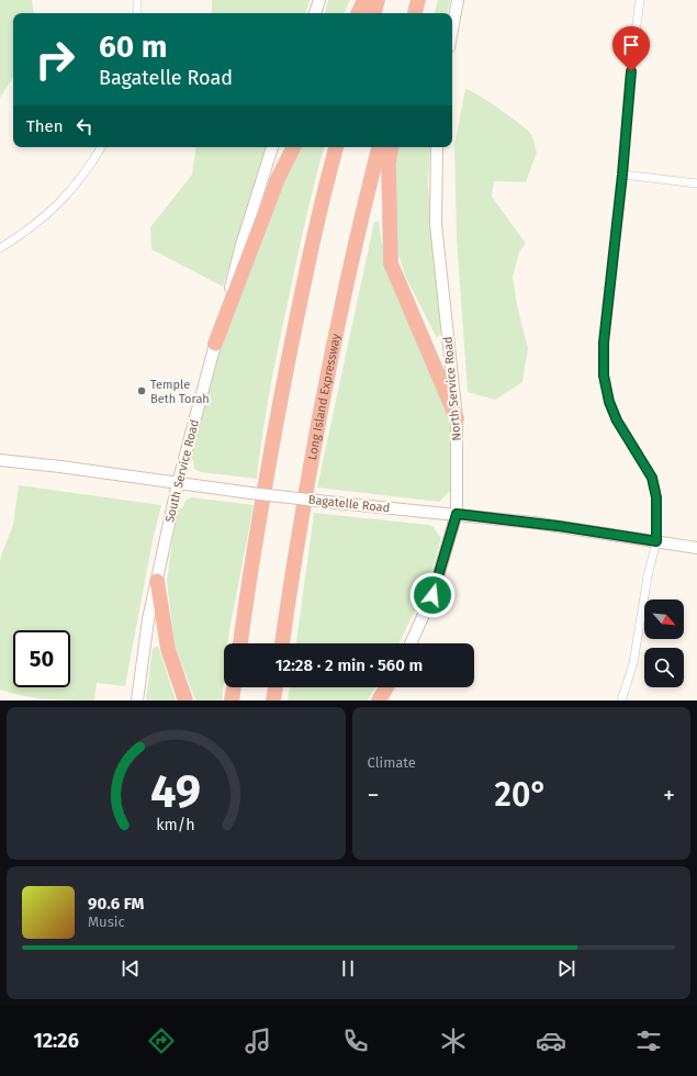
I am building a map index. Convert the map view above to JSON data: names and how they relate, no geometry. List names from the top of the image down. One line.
{"streets":{"highway":["Long Island Expressway"],"main road":["North Service Road","South Service Road","Bagatelle Road"]},"crossings":[["North Service Road","Bagatelle Road"],["South Service Road","Bagatelle Road"]],"places":["Temple Beth Torah"],"north":"bottom right","page":{"turn":["60 m","Bagatelle Road"],"then":"Then","limit":"50","trip":"12:28 · 2 min · 560 m","tile":"Climate","heat":["−","20°","+"],"song":["90.6 FM","Music"],"tabs":"12:26","gauge":["49","km/h"]}}
